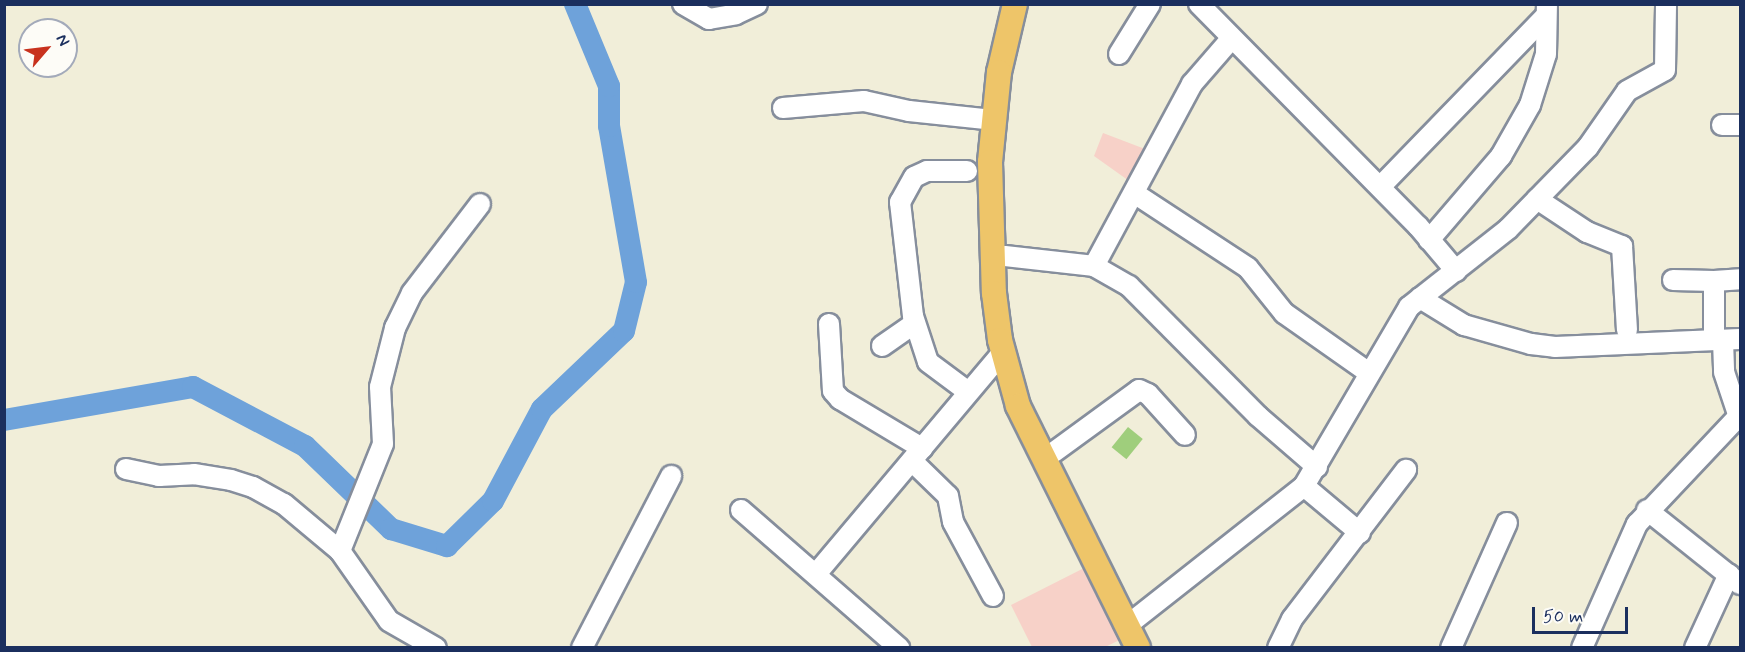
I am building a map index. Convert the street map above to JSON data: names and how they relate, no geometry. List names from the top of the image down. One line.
{"scale_bar":"50 m","north":"top right"}
